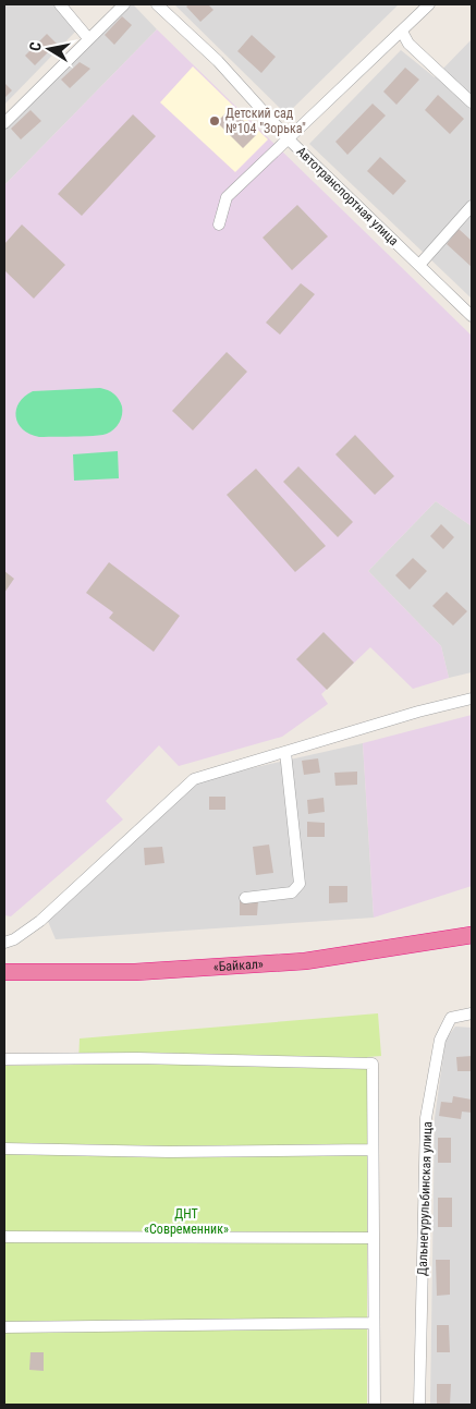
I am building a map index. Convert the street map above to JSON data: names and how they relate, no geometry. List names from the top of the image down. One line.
{"streets":{"highway":["«Байкал»"],"street":["Автотранспортная улица","Дальнегурульбинская улица"]},"parks":["ДНТ «Современник»"],"places":["Детский сад №104 \"Зорька\""],"north":"left"}
